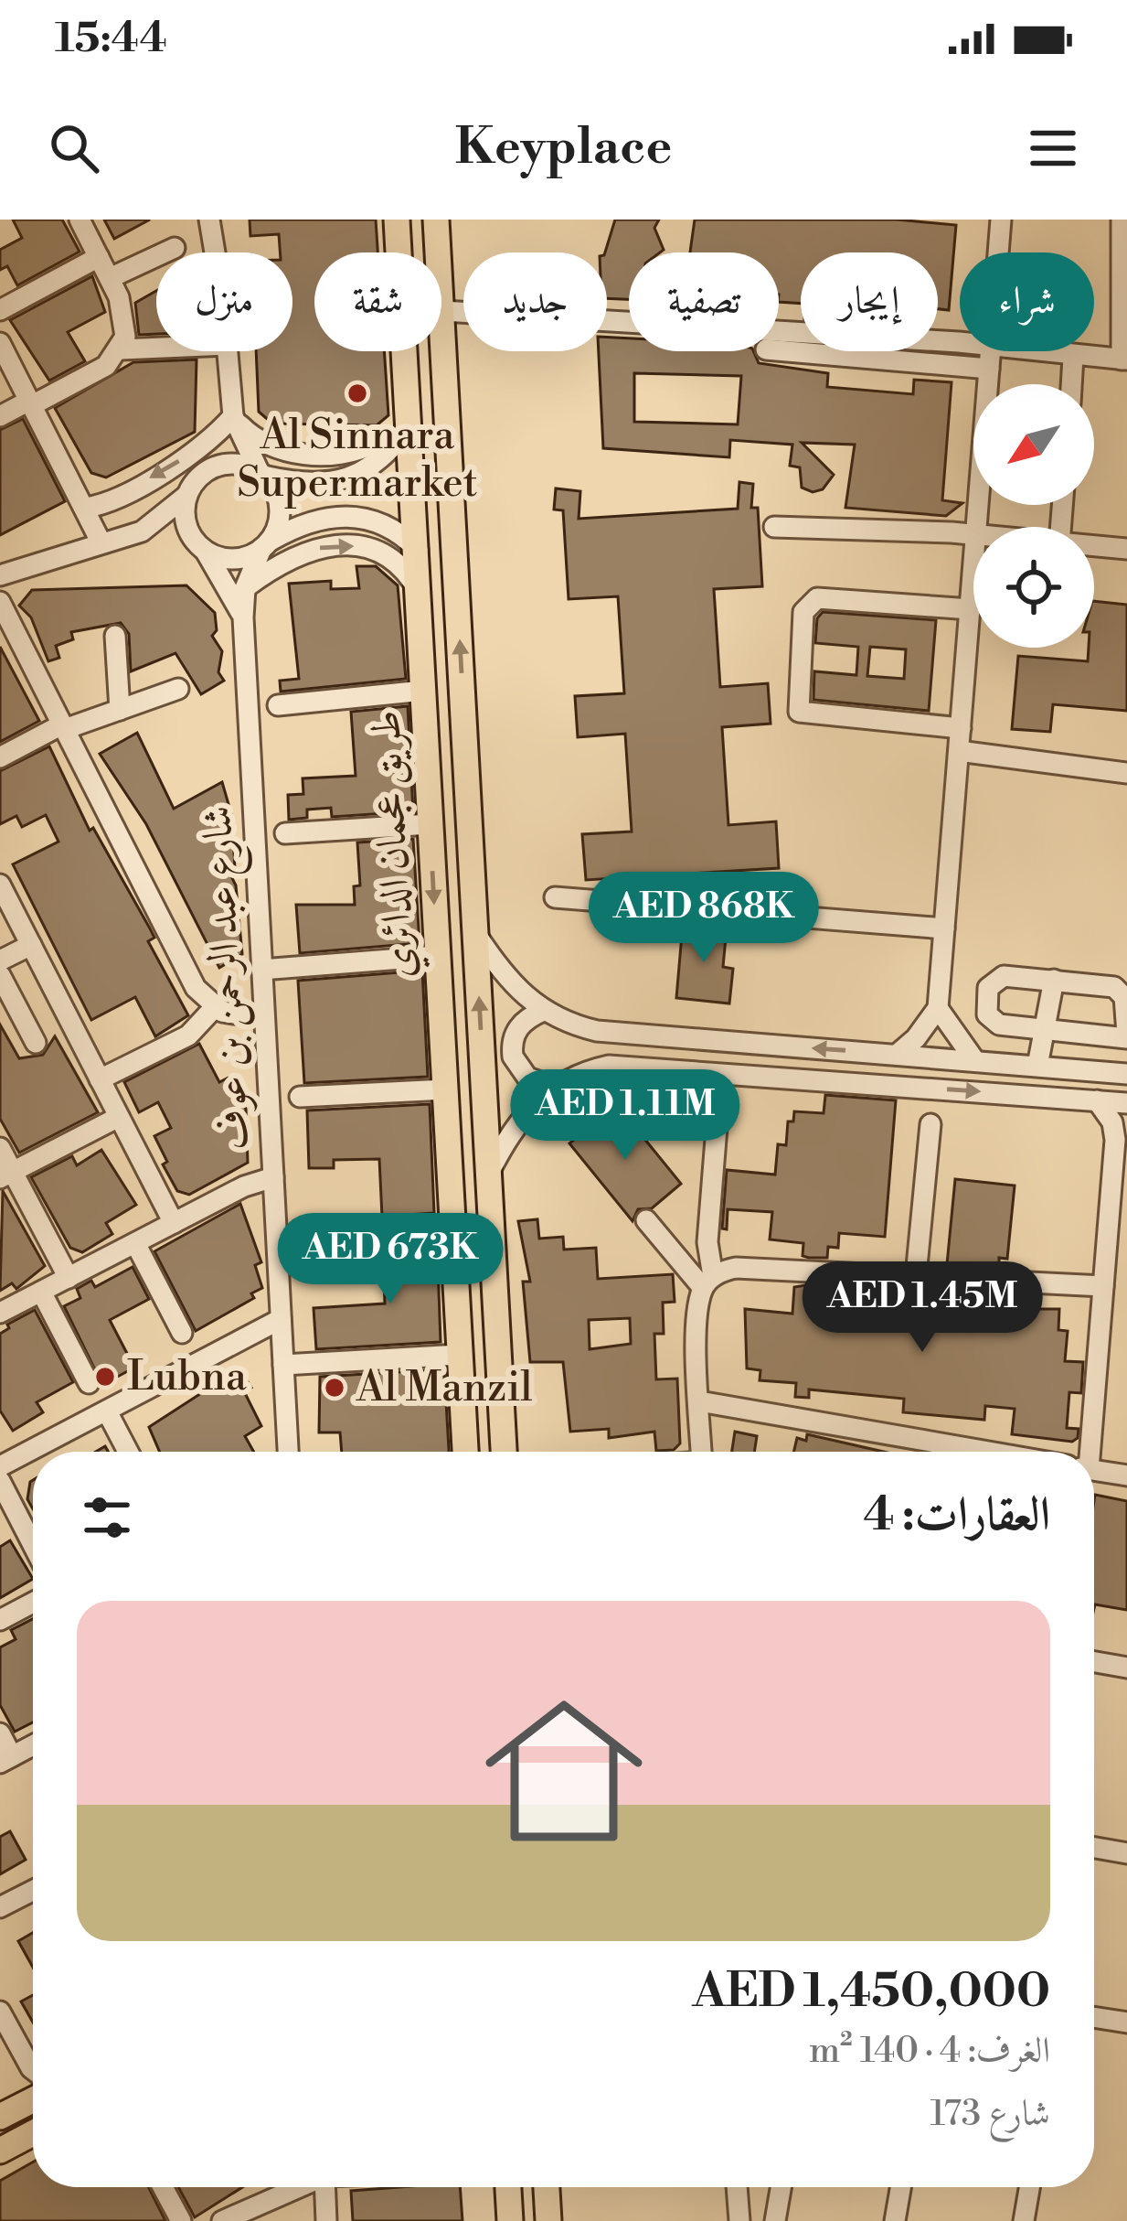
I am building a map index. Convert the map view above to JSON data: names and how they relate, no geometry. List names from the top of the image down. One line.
{"streets":{"main road":["طريق عجمان الدائري"],"street":["شارع عبد الرحمن بن عوف"]},"places":["Al Sinnara Supermarket","Lubna","Al Manzil"],"north":"bottom left","page":{"status":"15:44","header":"Keyplace","chip":["شراء","إيجار","تصفية","جديد","شقة","منزل"],"price":["AED 868K","AED 1.11M","AED 673K","AED 1.45M"],"heading":"العقارات: 4","list":[{"name":"AED 1,450,000","note":"الغرف: 4 · 140 m² · شارع 173"}]}}
